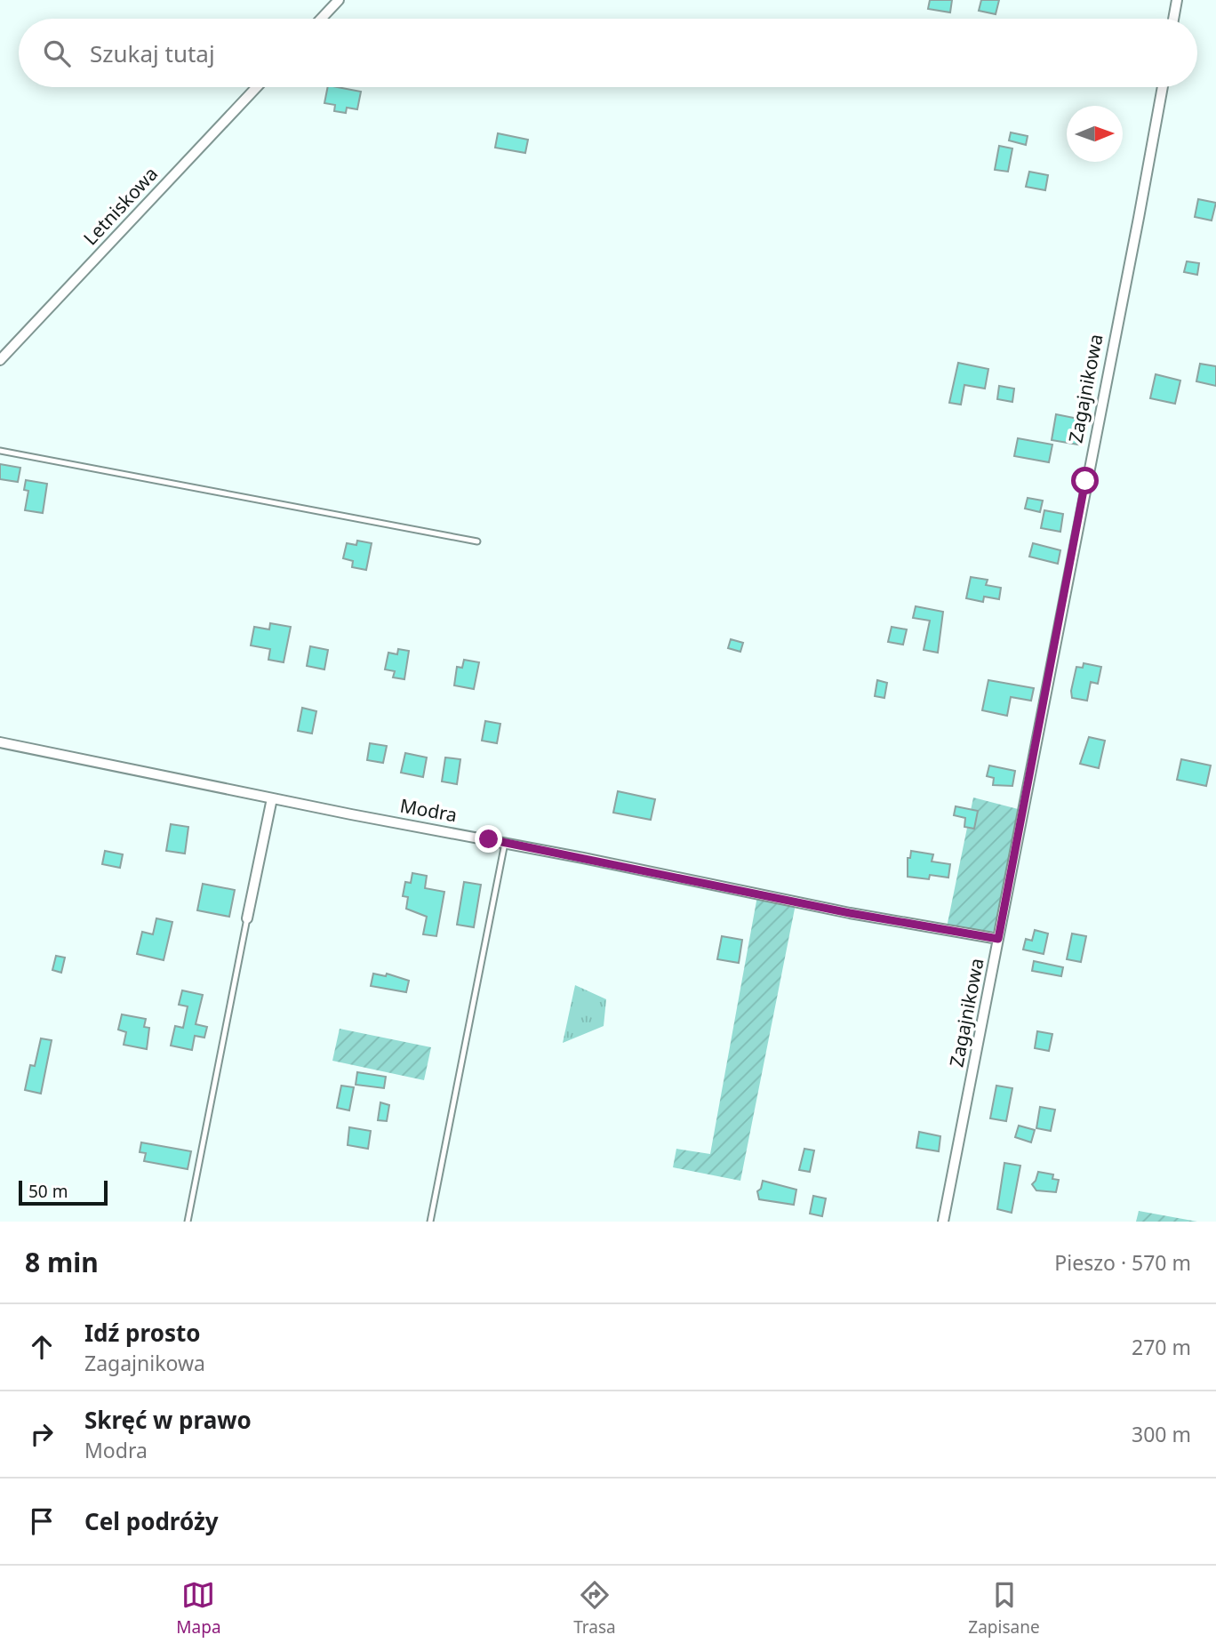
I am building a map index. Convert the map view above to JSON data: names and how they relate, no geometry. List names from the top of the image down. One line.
{"streets":{"street":["Letniskowa","Zagajnikowa","Modra"]},"crossings":[["Zagajnikowa","Modra"]],"scale_bar":"50 m","north":"right","page":{"search":"Szukaj tutaj","scale":"50 m","heading":["8 min","Pieszo · 570 m"],"list":[["Idź prosto","Zagajnikowa","270 m"],["Skręć w prawo","Modra","300 m"],"Cel podróży"],"nav":["Mapa","Trasa","Zapisane"]}}
